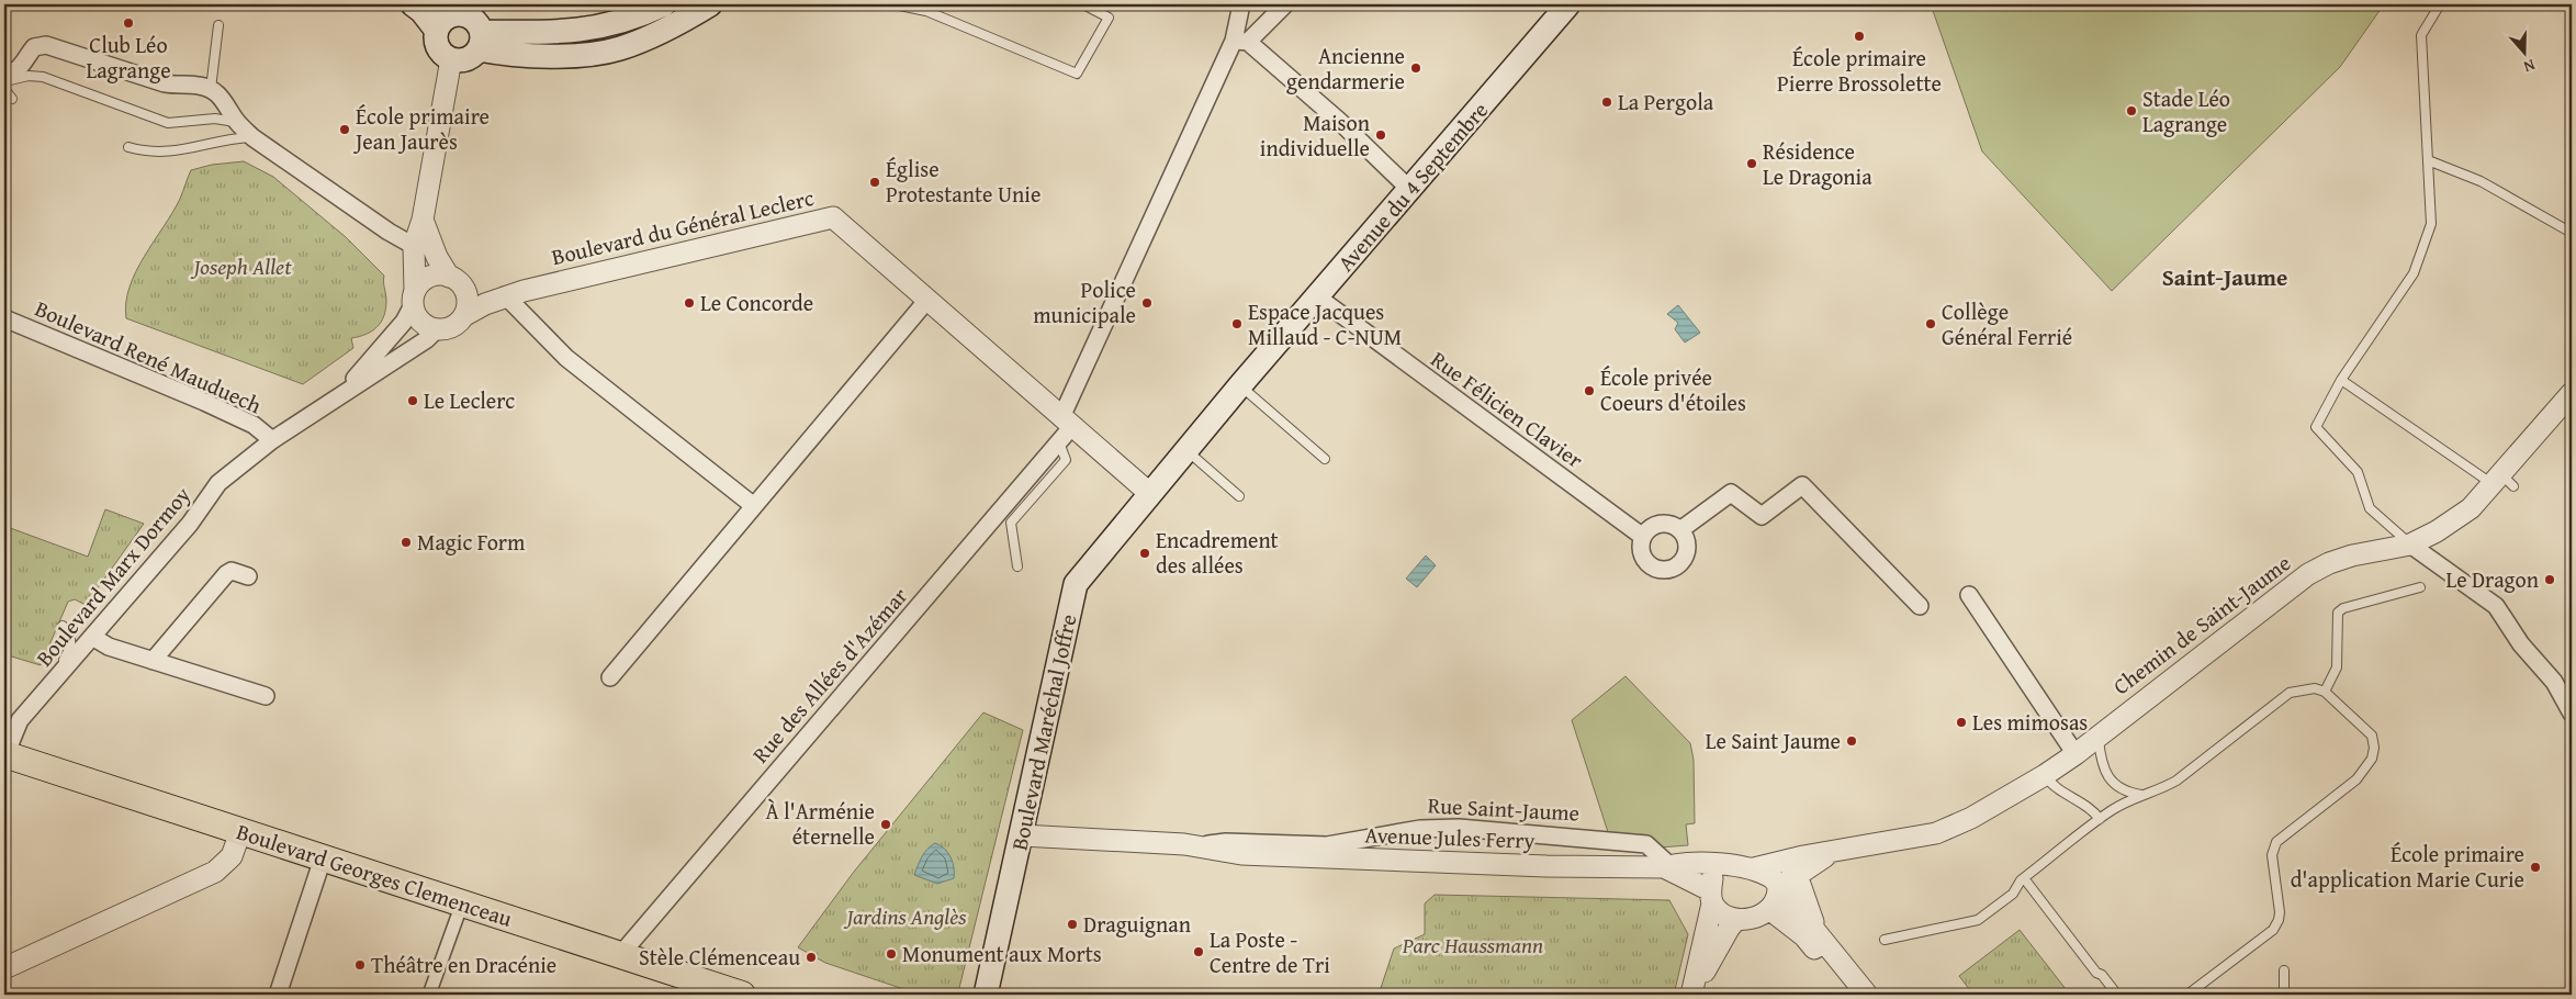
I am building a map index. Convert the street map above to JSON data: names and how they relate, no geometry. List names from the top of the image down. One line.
{"streets":{"main road":["Avenue du 4 Septembre","Boulevard Maréchal Joffre","Boulevard Georges Clemenceau"],"street":["Boulevard du Général Leclerc","Boulevard René Mauduech","Rue Félicien Clavier","Boulevard Marx Dormoy","Chemin de Saint-Jaume","Rue des Allées d'Azémar","Rue Saint-Jaume","Avenue Jules Ferry"]},"crossings":[["Avenue du 4 Septembre","Boulevard du Général Leclerc"],["Avenue du 4 Septembre","Rue Félicien Clavier"],["Avenue du 4 Septembre","Boulevard Maréchal Joffre"],["Boulevard du Général Leclerc","Rue des Allées d'Azémar"],["Boulevard du Général Leclerc","Boulevard Maréchal Joffre"],["Boulevard René Mauduech","Boulevard Marx Dormoy"],["Boulevard Marx Dormoy","Boulevard Georges Clemenceau"],["Chemin de Saint-Jaume","Avenue Jules Ferry"],["Rue des Allées d'Azémar","Boulevard Georges Clemenceau"],["Boulevard Maréchal Joffre","Avenue Jules Ferry"],["Rue Saint-Jaume","Avenue Jules Ferry"]],"districts":["Saint-Jaume"],"parks":["Joseph Allet","Jardins Anglès","Parc Haussmann"],"places":["Club Léo Lagrange","École primaire Pierre Brossolette","Ancienne gendarmerie","La Pergola","Stade Léo Lagrange","École primaire Jean Jaurès","Maison individuelle","Résidence Le Dragonia","Église Protestante Unie","Le Concorde","Police municipale","Espace Jacques Millaud - C-NUM","Collège Général Ferrié","École privée Coeurs d'étoiles","Le Leclerc","Magic Form","Encadrement des allées","Le Dragon","Les mimosas","Le Saint Jaume","À l'Arménie éternelle","École primaire d'application Marie Curie","Draguignan","La Poste - Centre de Tri","Monument aux Morts","Stèle Clémenceau","Théâtre en Dracénie"],"north":"bottom"}
